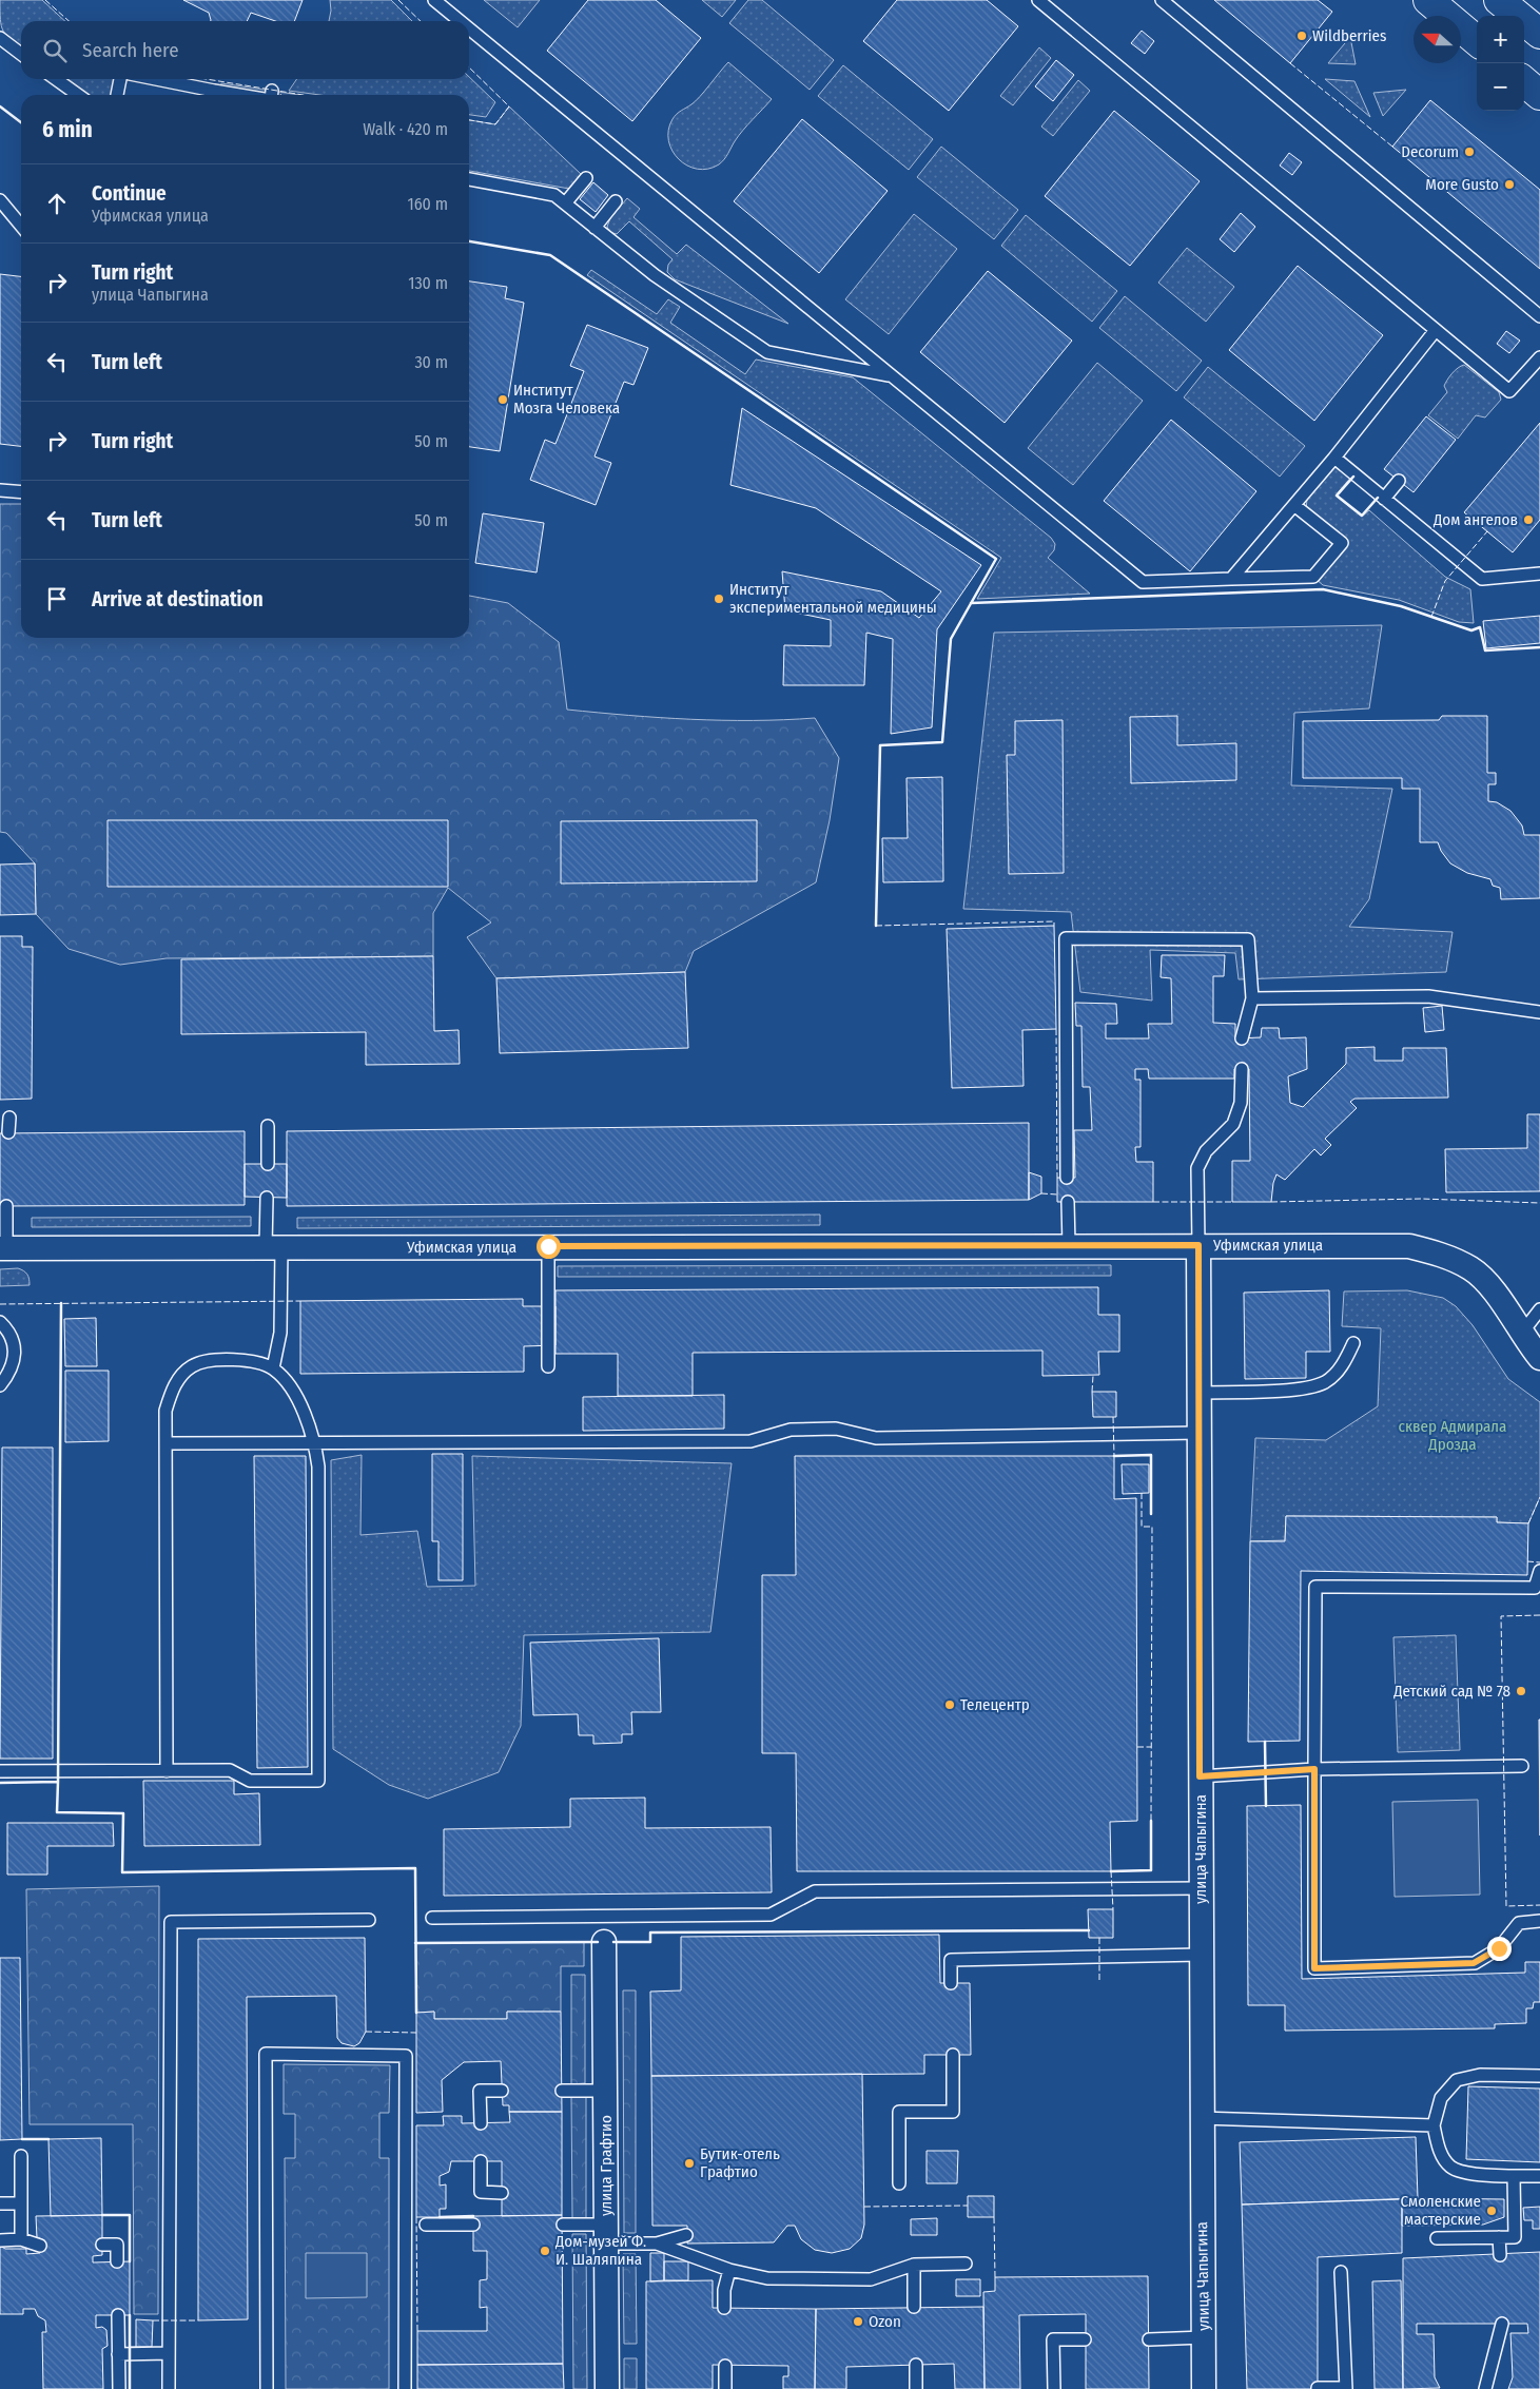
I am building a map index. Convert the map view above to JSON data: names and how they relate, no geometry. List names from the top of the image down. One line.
{"streets":{"street":["Уфимская улица","улица Чапыгина","улица Графтио"]},"crossings":[["Уфимская улица","улица Чапыгина"]],"parks":["сквер Адмирала Дрозда"],"places":["Wildberries","Decorum","More Gusto","Институт Мозга Человека","Дом ангелов","Институт экспериментальной медицины","Детский сад № 78","Телецентр","Бутик-отель Графтио","Смоленские мастерские","Дом-музей Ф. И. Шаляпина","Ozon"],"north":"left","page":{"map_buttons":["+","−"],"search":"Search here","heading":["6 min","Walk · 420 m"],"list":[["Continue","Уфимская улица","160 m"],["Turn right","улица Чапыгина","130 m"],["Turn left","30 m"],["Turn right","50 m"],["Turn left","50 m"],"Arrive at destination"]}}
